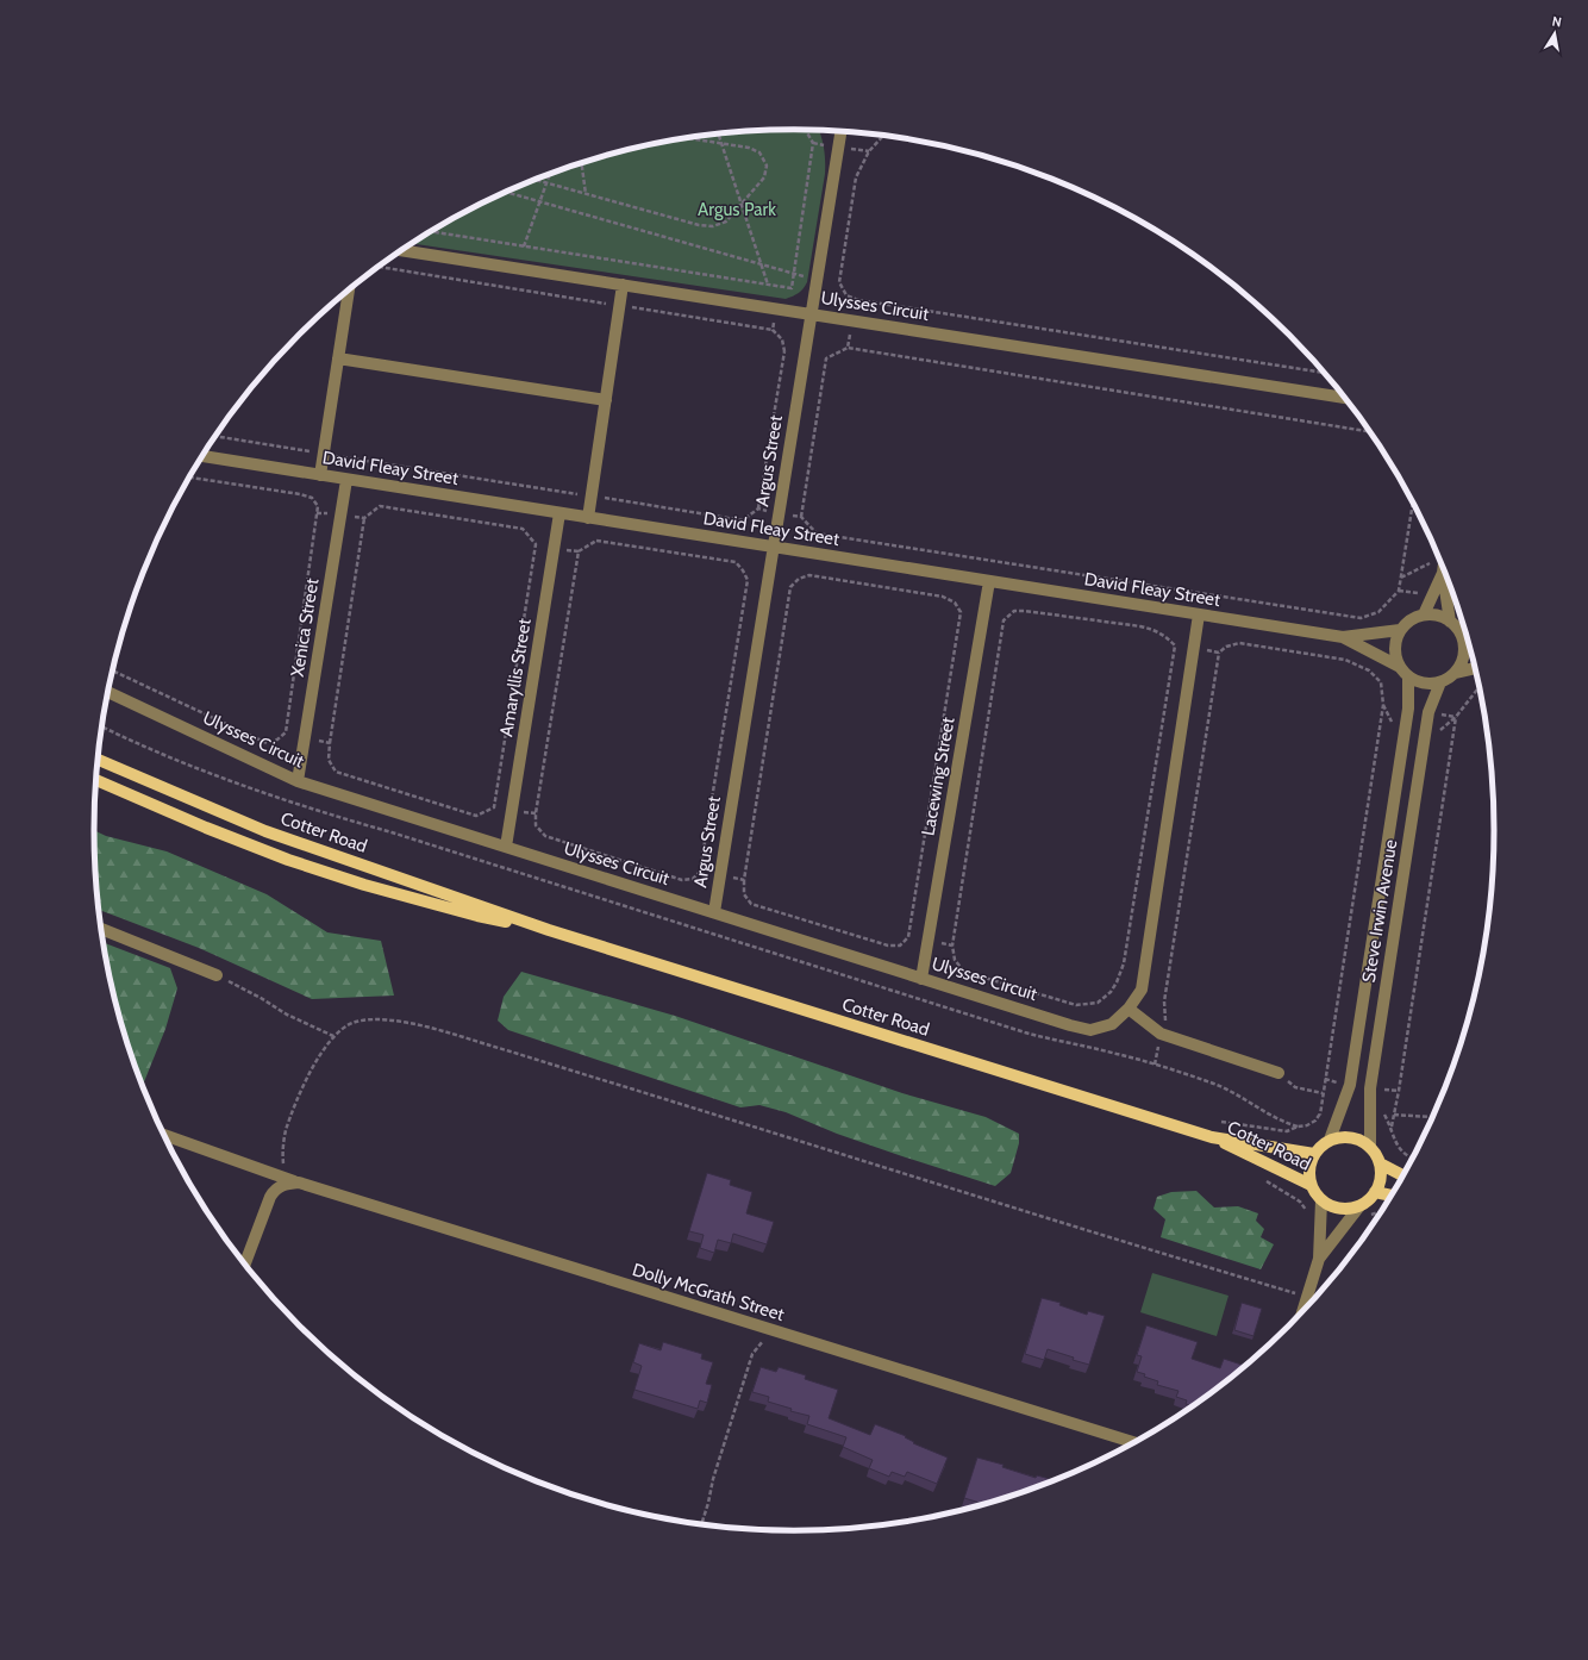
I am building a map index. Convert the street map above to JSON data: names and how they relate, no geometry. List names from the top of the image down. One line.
{"streets":{"main road":["Cotter Road"],"street":["Ulysses Circuit","Argus Street","David Fleay Street","Xenica Street","Amaryllis Street","Lacewing Street","Steve Irwin Avenue","Dolly McGrath Street"]},"crossings":[["Ulysses Circuit","Argus Street"],["Ulysses Circuit","David Fleay Street"],["Ulysses Circuit","Xenica Street"],["Ulysses Circuit","Amaryllis Street"],["Ulysses Circuit","Lacewing Street"],["Argus Street","David Fleay Street"],["David Fleay Street","Xenica Street"],["David Fleay Street","Amaryllis Street"],["David Fleay Street","Lacewing Street"],["David Fleay Street","Steve Irwin Avenue"],["Cotter Road","Steve Irwin Avenue"]],"parks":["Argus Park"],"north":"top"}
